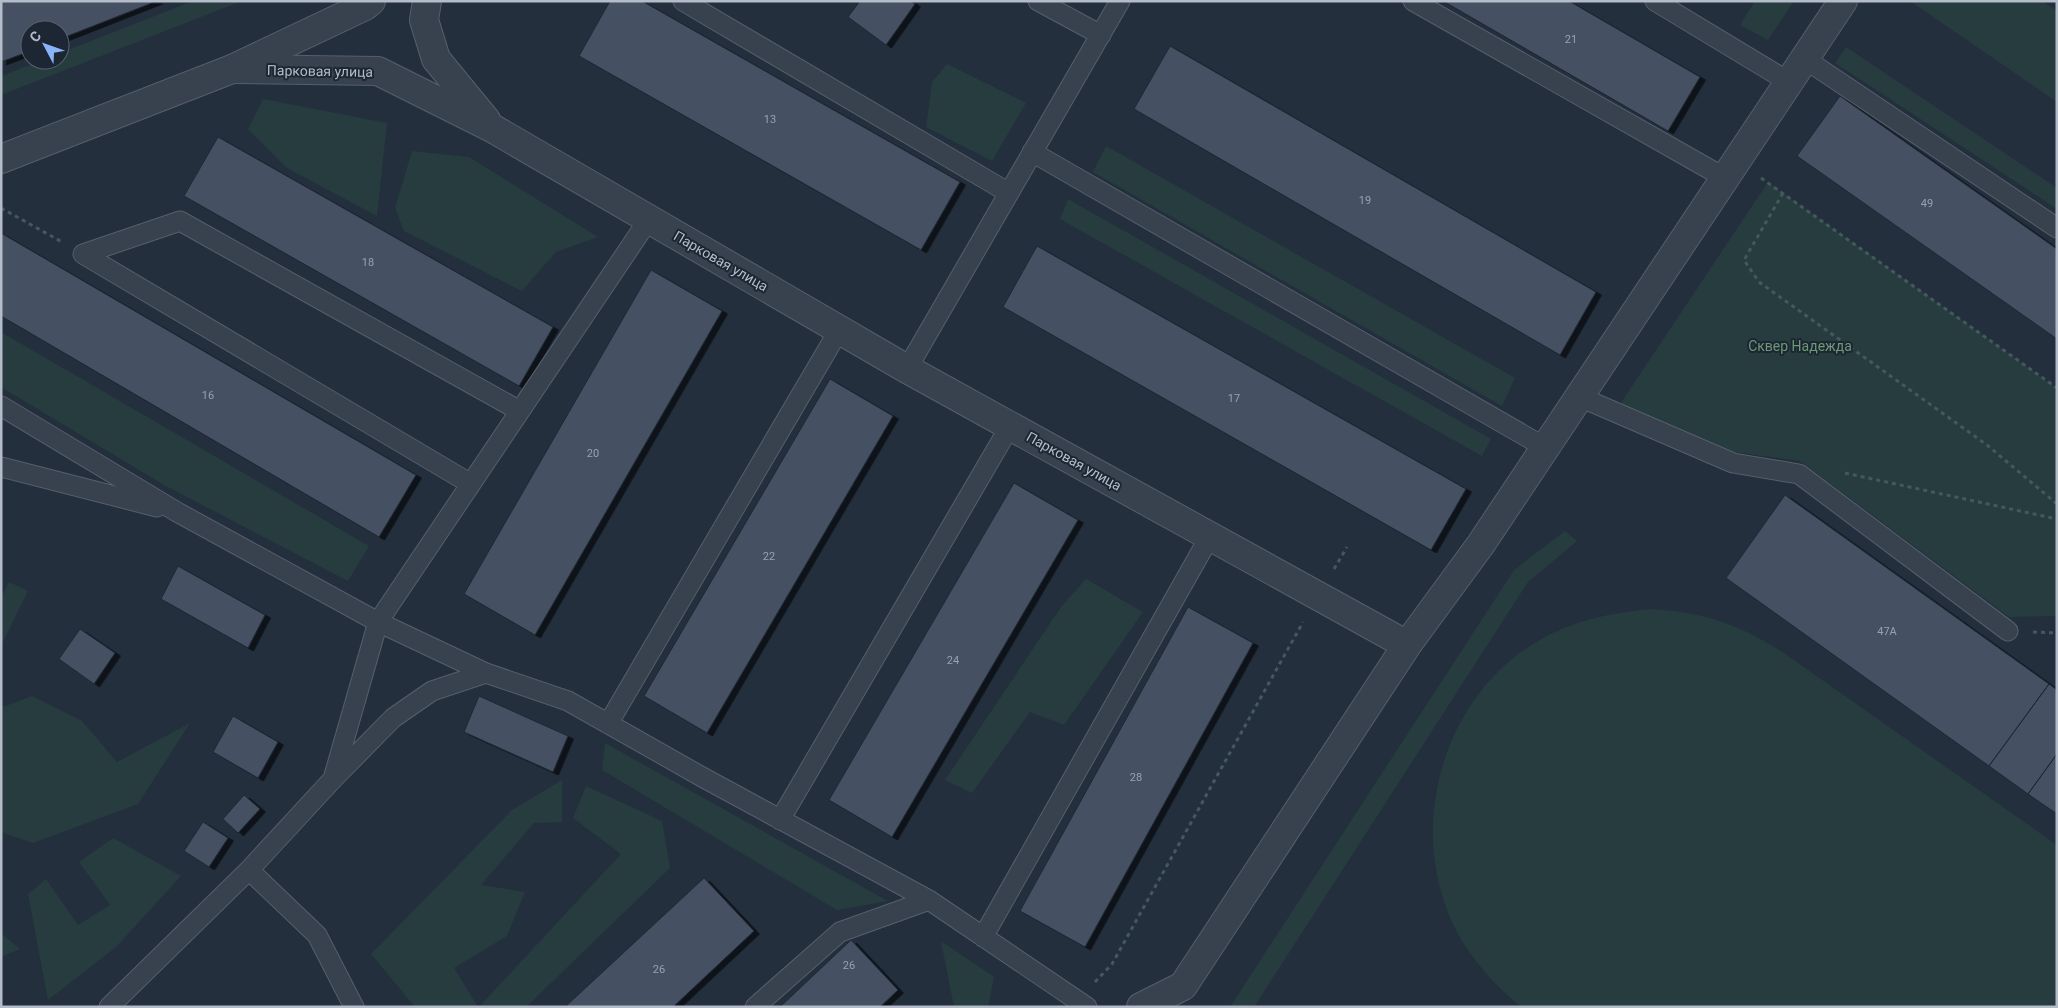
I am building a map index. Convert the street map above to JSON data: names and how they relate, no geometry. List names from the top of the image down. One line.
{"streets":{"street":["Парковая улица"]},"parks":["Сквер Надежда"],"house_numbers":["21","13","19","49","18","16","17","20","22","47А","24","28","26","26"],"north":"top left"}
